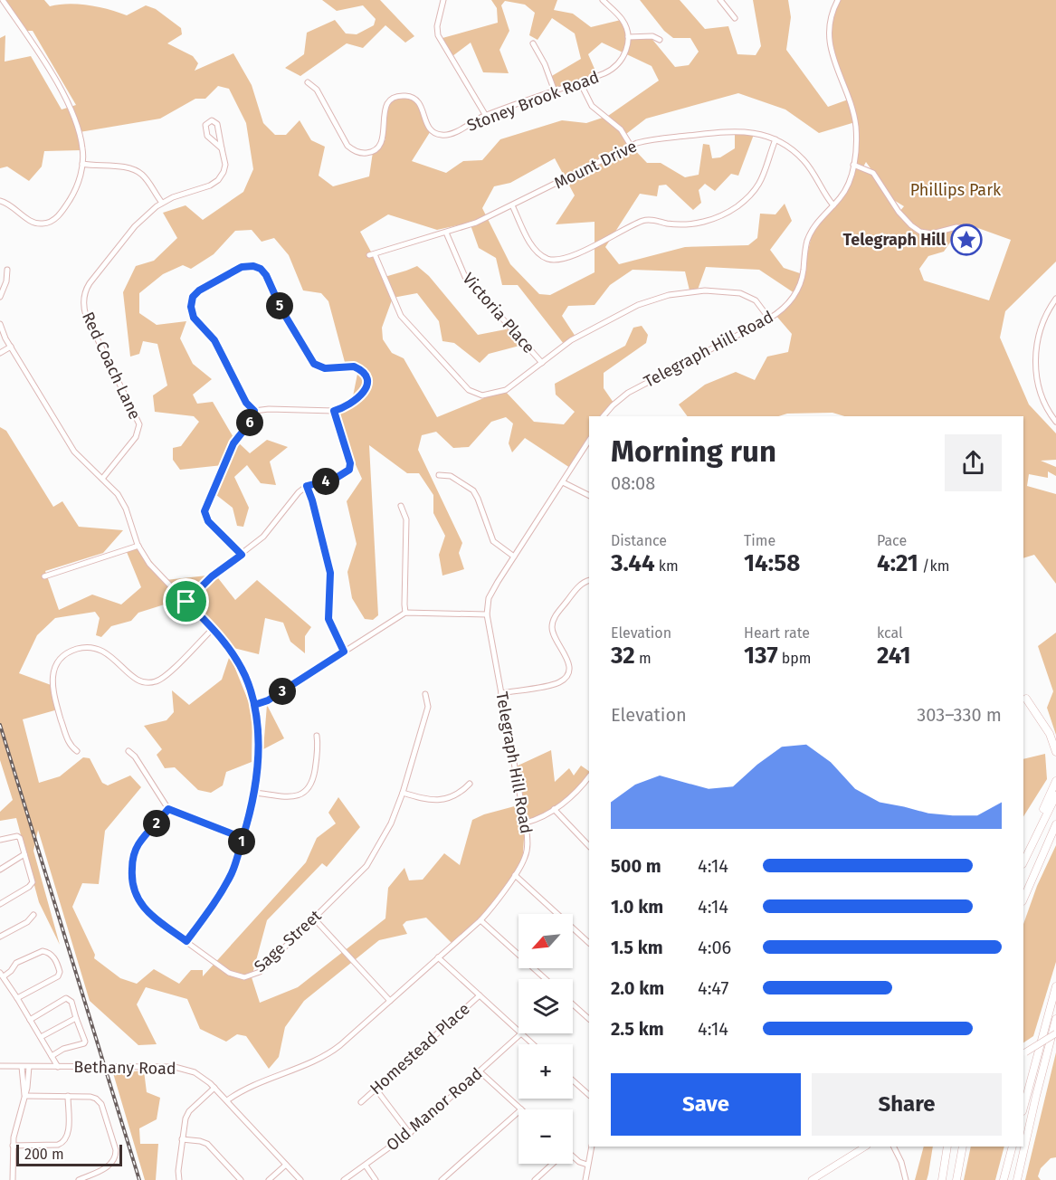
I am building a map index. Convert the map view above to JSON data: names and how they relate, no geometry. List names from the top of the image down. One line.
{"streets":{"street":["Stoney Brook Road","Mount Drive","Victoria Place","Telegraph Hill Road","Red Coach Lane","Sage Street","Homestead Place","Bethany Road","Old Manor Road"]},"crossings":[["Mount Drive","Victoria Place"],["Mount Drive","Telegraph Hill Road"],["Telegraph Hill Road","Bethany Road"]],"parks":["Phillips Park"],"places":{"place":["Telegraph Hill"]},"scale_bar":"200 m","north":"bottom left","page":{"pins":["5","6","4","3","2","1"],"heading":["Morning run","08:08"],"stats":[["Distance","3.44 km"],["Time","14:58"],["Pace","4:21 /km"],["Elevation","32 m"],["Heart rate","137 bpm"],["kcal","241"]],"chart":["Elevation","303–330 m"],"list":[{"name":"500 m","note":"4:14"},{"name":"1.0 km","note":"4:14"},{"name":"1.5 km","note":"4:06"},{"name":"2.0 km","note":"4:47"},{"name":"2.5 km","note":"4:14"}],"map_buttons":["+","−"],"buttons":["Save","Share"],"scale":"200 m"}}
